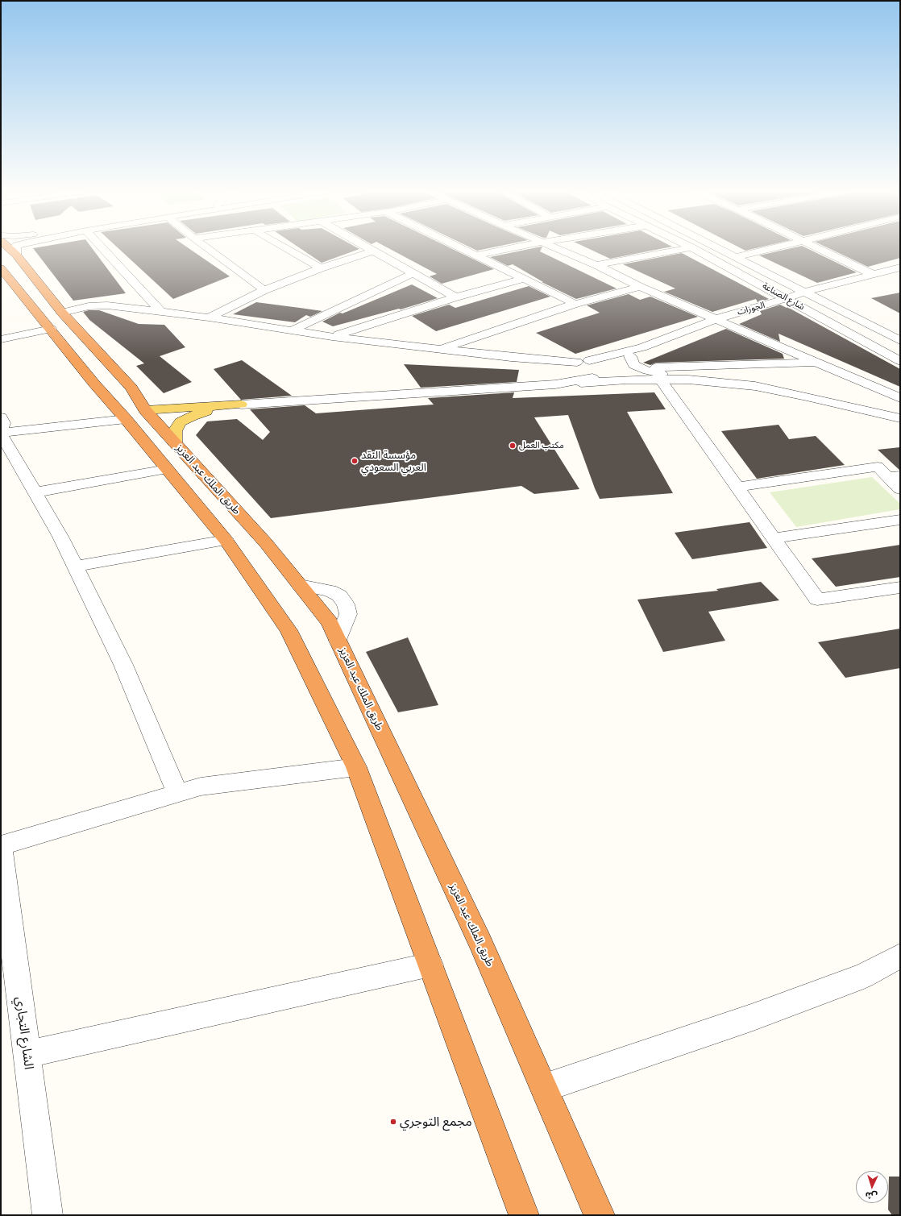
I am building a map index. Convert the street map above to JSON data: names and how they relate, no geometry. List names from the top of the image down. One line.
{"streets":{"highway":["طريق الملك عبد العزيز"],"street":["شارع الصناعة","الجوزات","الشارع التجاري"]},"crossings":[["شارع الصناعة","الجوزات"]],"places":["مكتب العمل","مؤسسة النقد العربي السعودي","مجمع التوجري"],"north":"bottom"}
